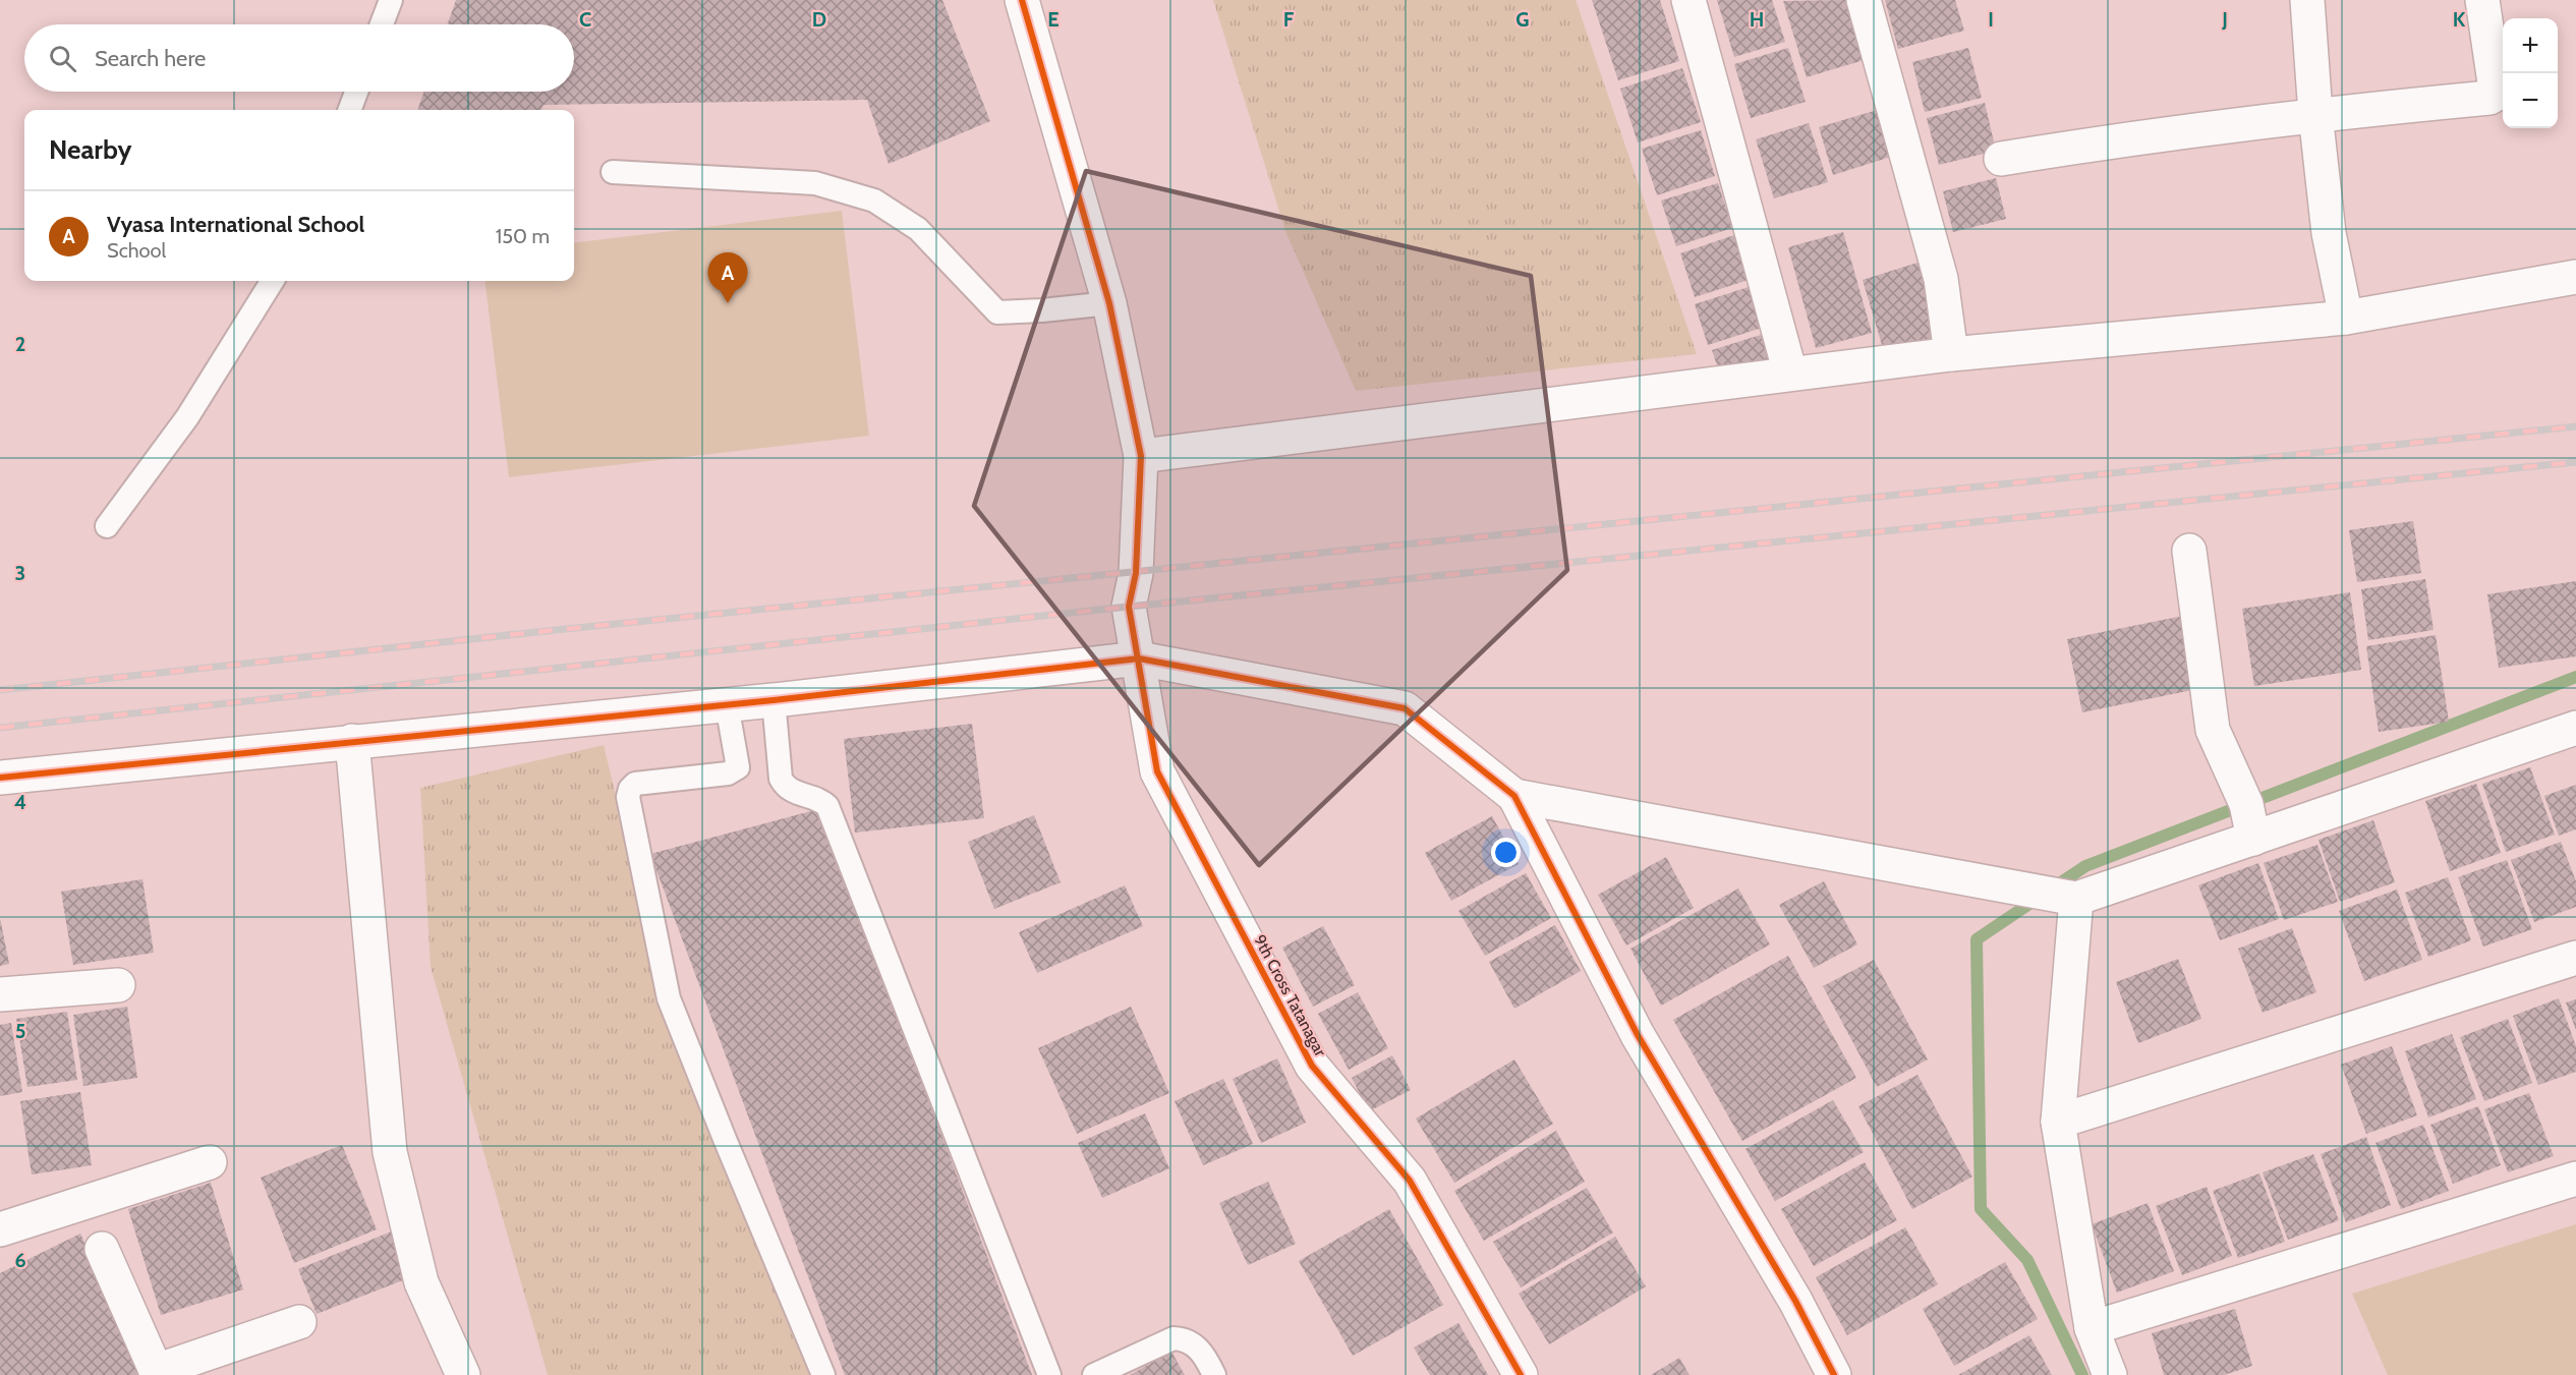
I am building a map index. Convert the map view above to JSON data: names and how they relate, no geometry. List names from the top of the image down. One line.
{"streets":{"street":["9th Cross Tatanagar"]},"page":{"map_buttons":["+","−"],"search":"Search here","heading":"Nearby","list":[{"mark":"A","name":"Vyasa International School","note":"School","value":"150 m"}],"pins":"A"},"grid":{"columns":["C","D","E","F","G","H","I","J","K"],"rows":["2","3","4","5","6"]}}
